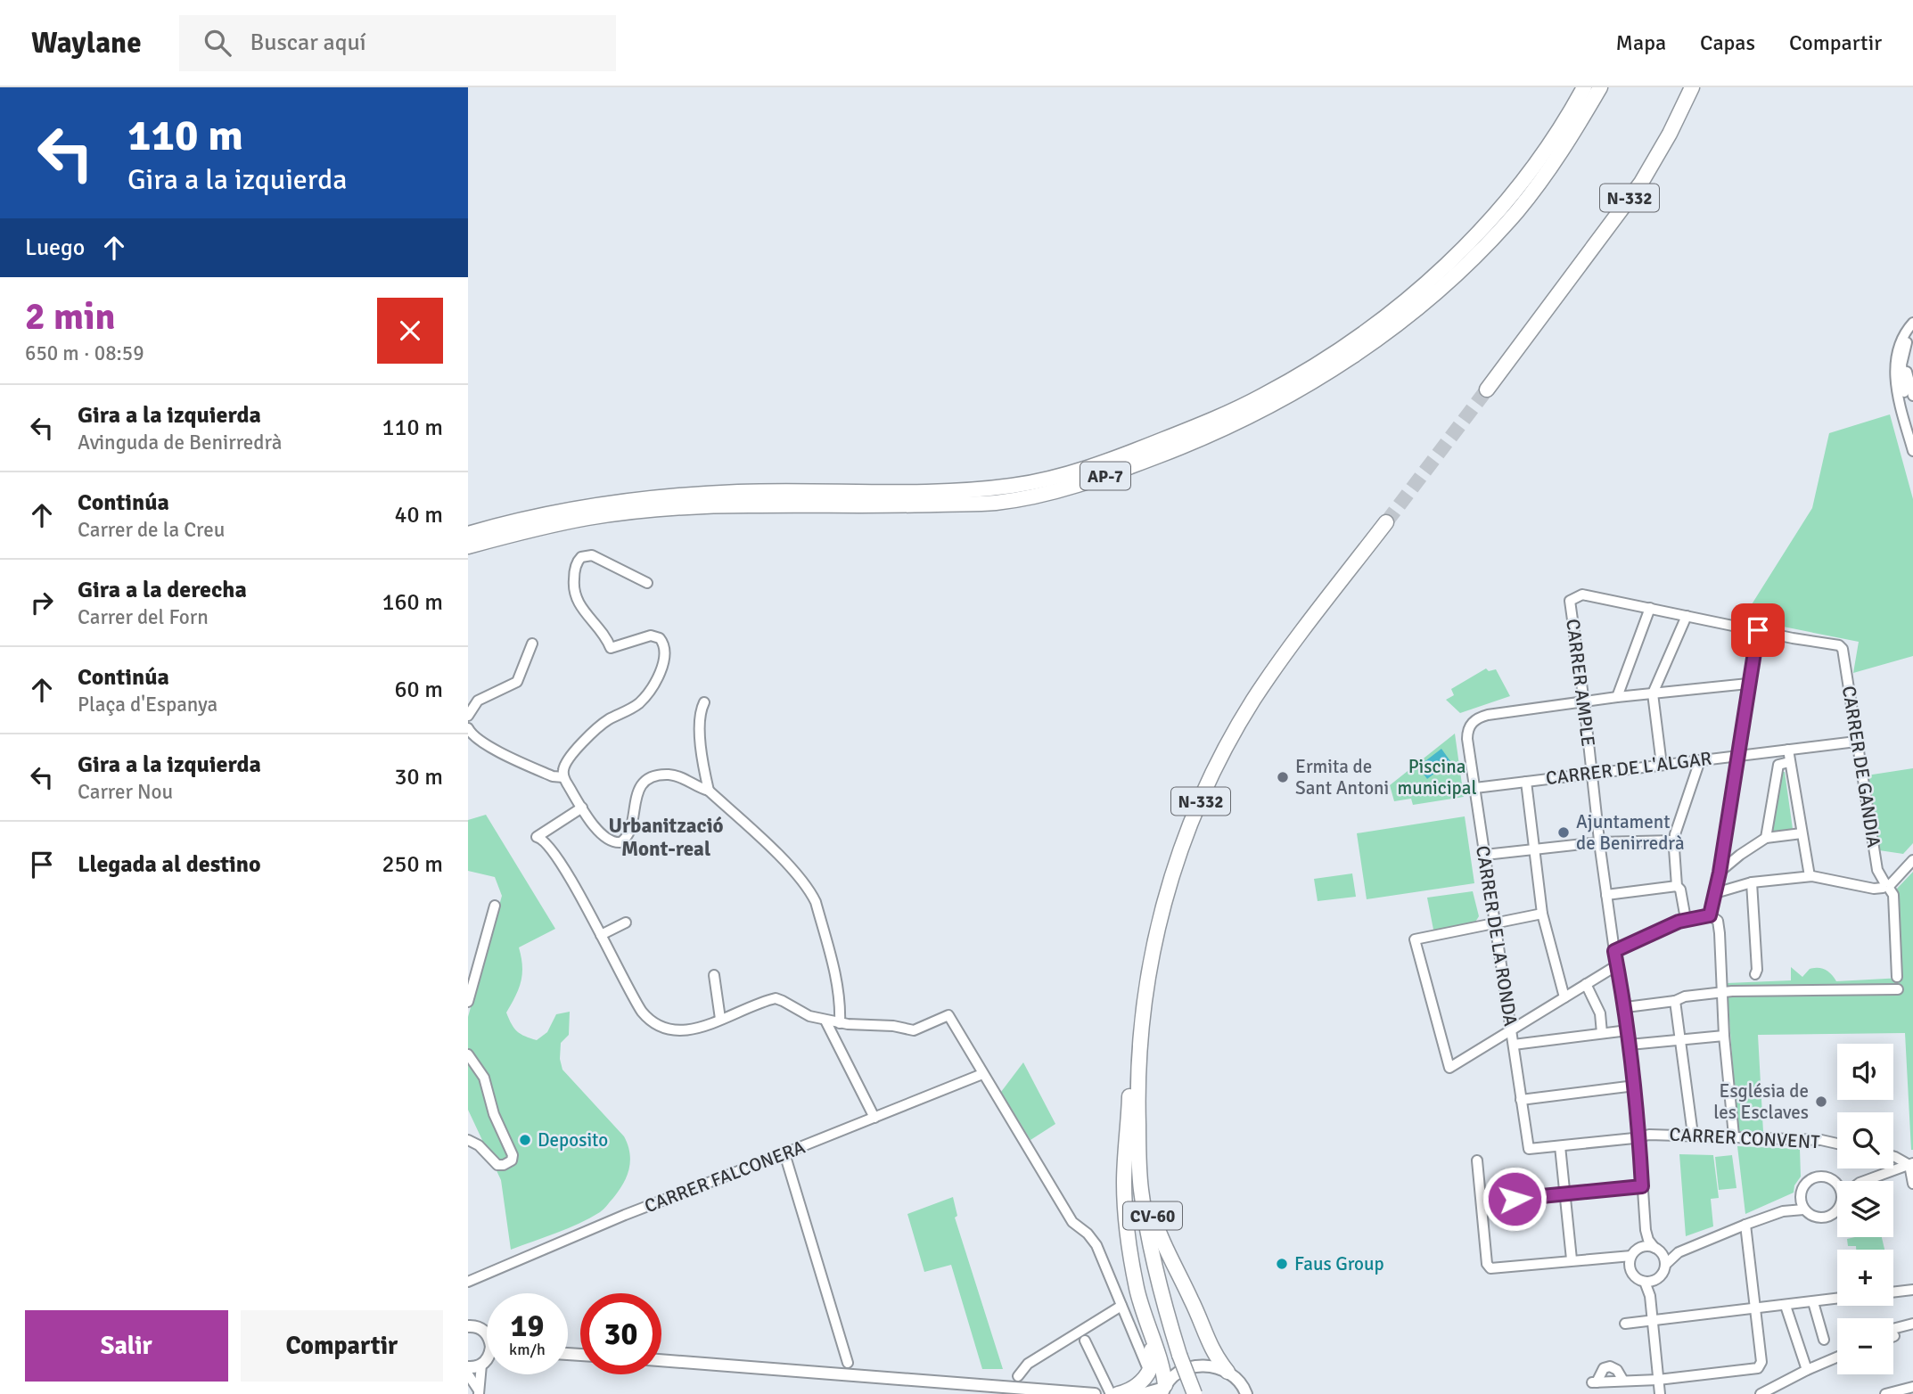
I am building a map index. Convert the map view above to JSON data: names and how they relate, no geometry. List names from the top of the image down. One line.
{"streets":{"highway":["N-332","AP-7","CV-60"],"street":["CARRER AMPLE","CARRER DE GANDIA","CARRER DE L'ALGAR","CARRER DE LA RONDA","CARRER CONVENT","CARRER FALCONERA"]},"crossings":[["N-332","CV-60"],["CARRER AMPLE","CARRER DE L'ALGAR"],["CARRER AMPLE","CARRER DE LA RONDA"],["CARRER AMPLE","CARRER CONVENT"],["CARRER DE GANDIA","CARRER DE L'ALGAR"],["CARRER DE L'ALGAR","CARRER DE LA RONDA"],["CARRER DE LA RONDA","CARRER CONVENT"]],"districts":["Urbanització Mont-real"],"parks":["Piscina municipal"],"places":["Ermita de Sant Antoni","Ajuntament de Benirredrà","Església de les Esclaves","Deposito","Faus Group"],"page":{"header":"Waylane","search":"Buscar aquí","nav":["Mapa","Capas","Compartir"],"turn":["110 m","Gira a la izquierda"],"then":"Luego","heading":["2 min","650 m · 08:59"],"list":[{"name":"Gira a la izquierda","note":"Avinguda de Benirredrà","value":"110 m"},{"name":"Continúa","note":"Carrer de la Creu","value":"40 m"},{"name":"Gira a la derecha","note":"Carrer del Forn","value":"160 m"},{"name":"Continúa","note":"Plaça d'Espanya","value":"60 m"},{"name":"Gira a la izquierda","note":"Carrer Nou","value":"30 m"},{"name":"Llegada al destino","value":"250 m"}],"map_buttons":["+","−"],"speed":"19 km/h","limit":"30","buttons":["Salir","Compartir"]}}
